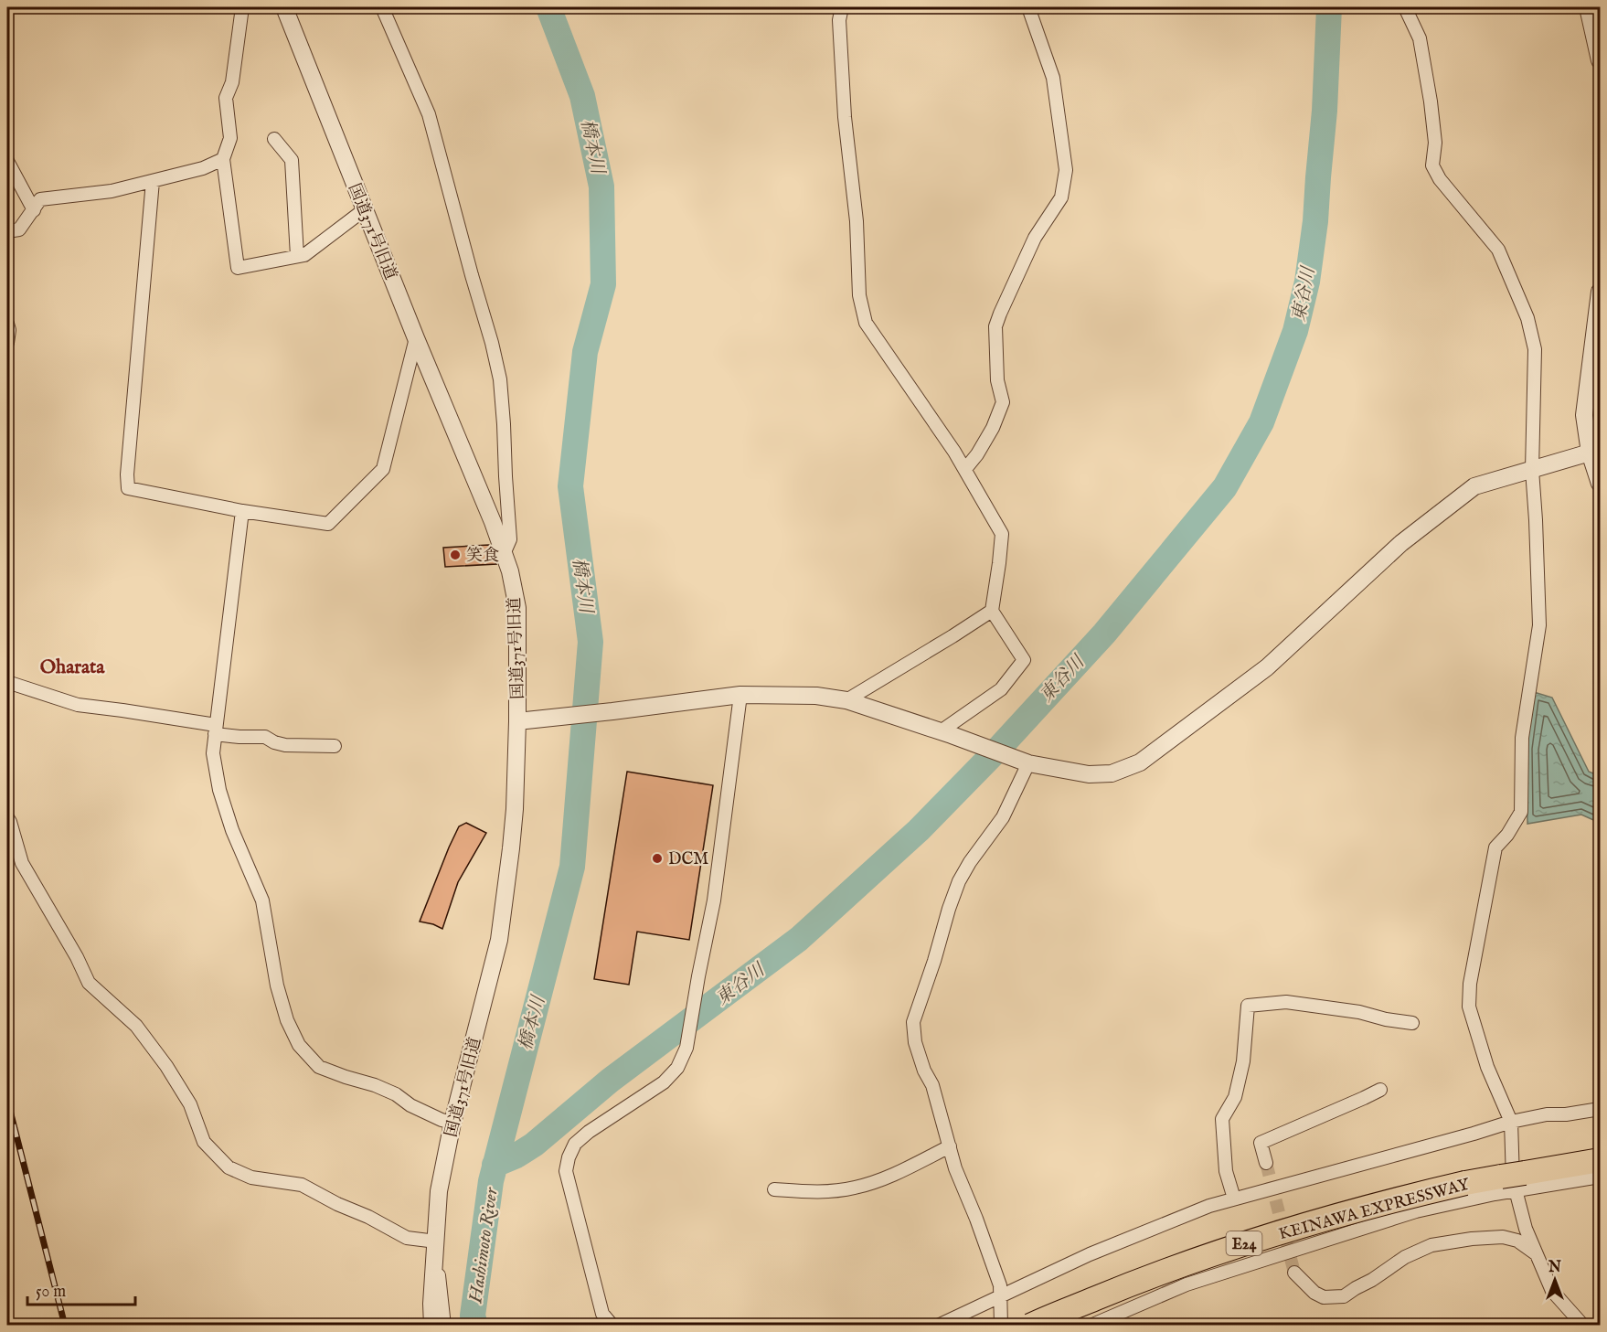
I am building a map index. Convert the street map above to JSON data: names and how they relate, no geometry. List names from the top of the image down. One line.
{"streets":{"highway":["KEINAWA EXPRESSWAY","E24"],"street":["国道371号旧道"]},"districts":["Oharata"],"water":["橋本川","東谷川","Hashimoto River"],"places":["笑食","DCM"],"scale_bar":"50 m","north":"top"}
